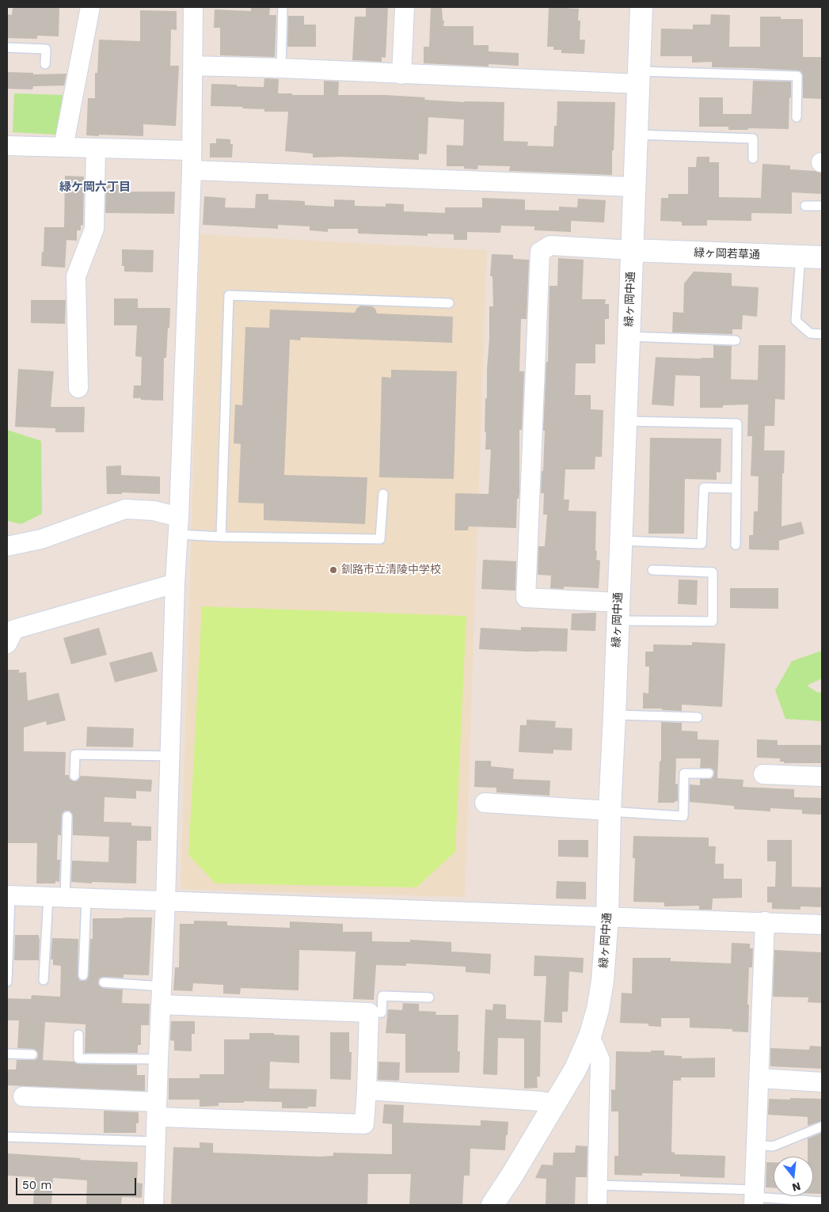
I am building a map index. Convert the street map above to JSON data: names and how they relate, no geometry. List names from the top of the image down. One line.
{"streets":{"street":["緑ヶ岡若草通","緑ヶ岡中通"]},"crossings":[["緑ヶ岡若草通","緑ヶ岡中通"]],"districts":["緑ケ岡六丁目"],"places":["釧路市立清陵中学校"],"scale_bar":"50 m","north":"bottom"}
